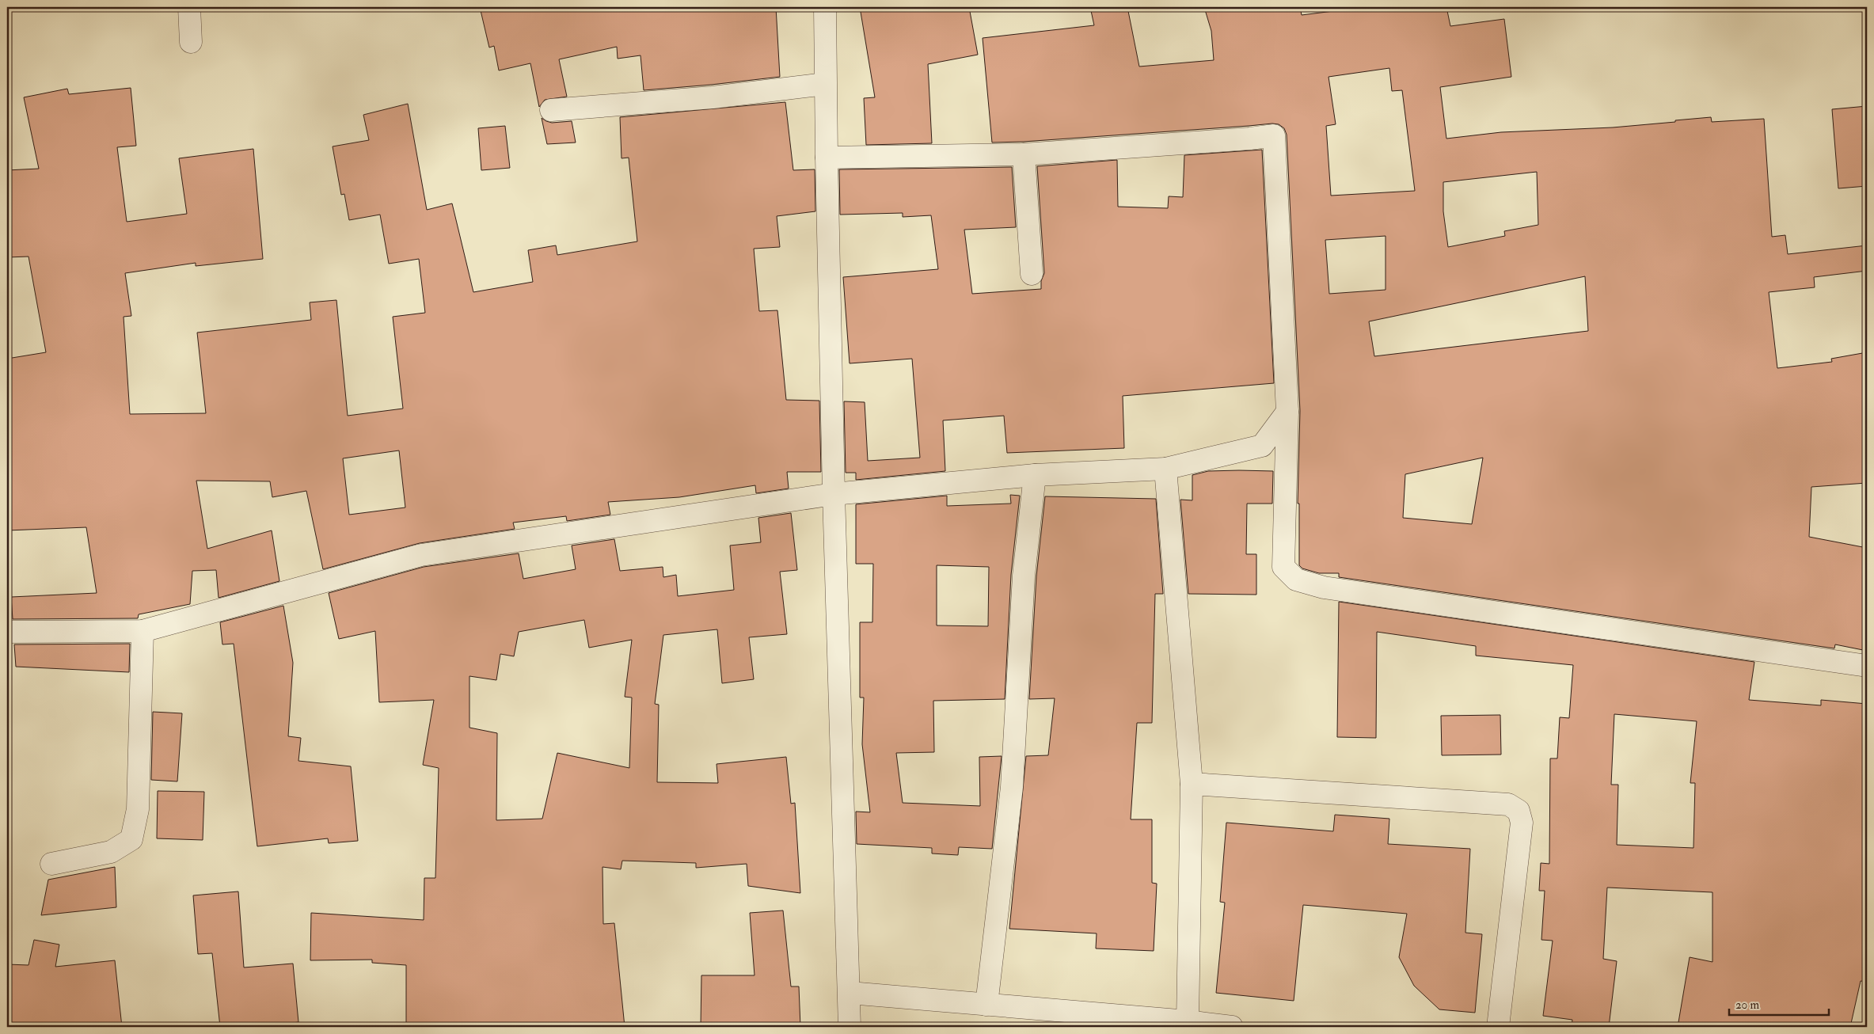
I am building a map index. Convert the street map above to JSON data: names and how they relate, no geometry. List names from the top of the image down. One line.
{"scale_bar":"20 m"}
